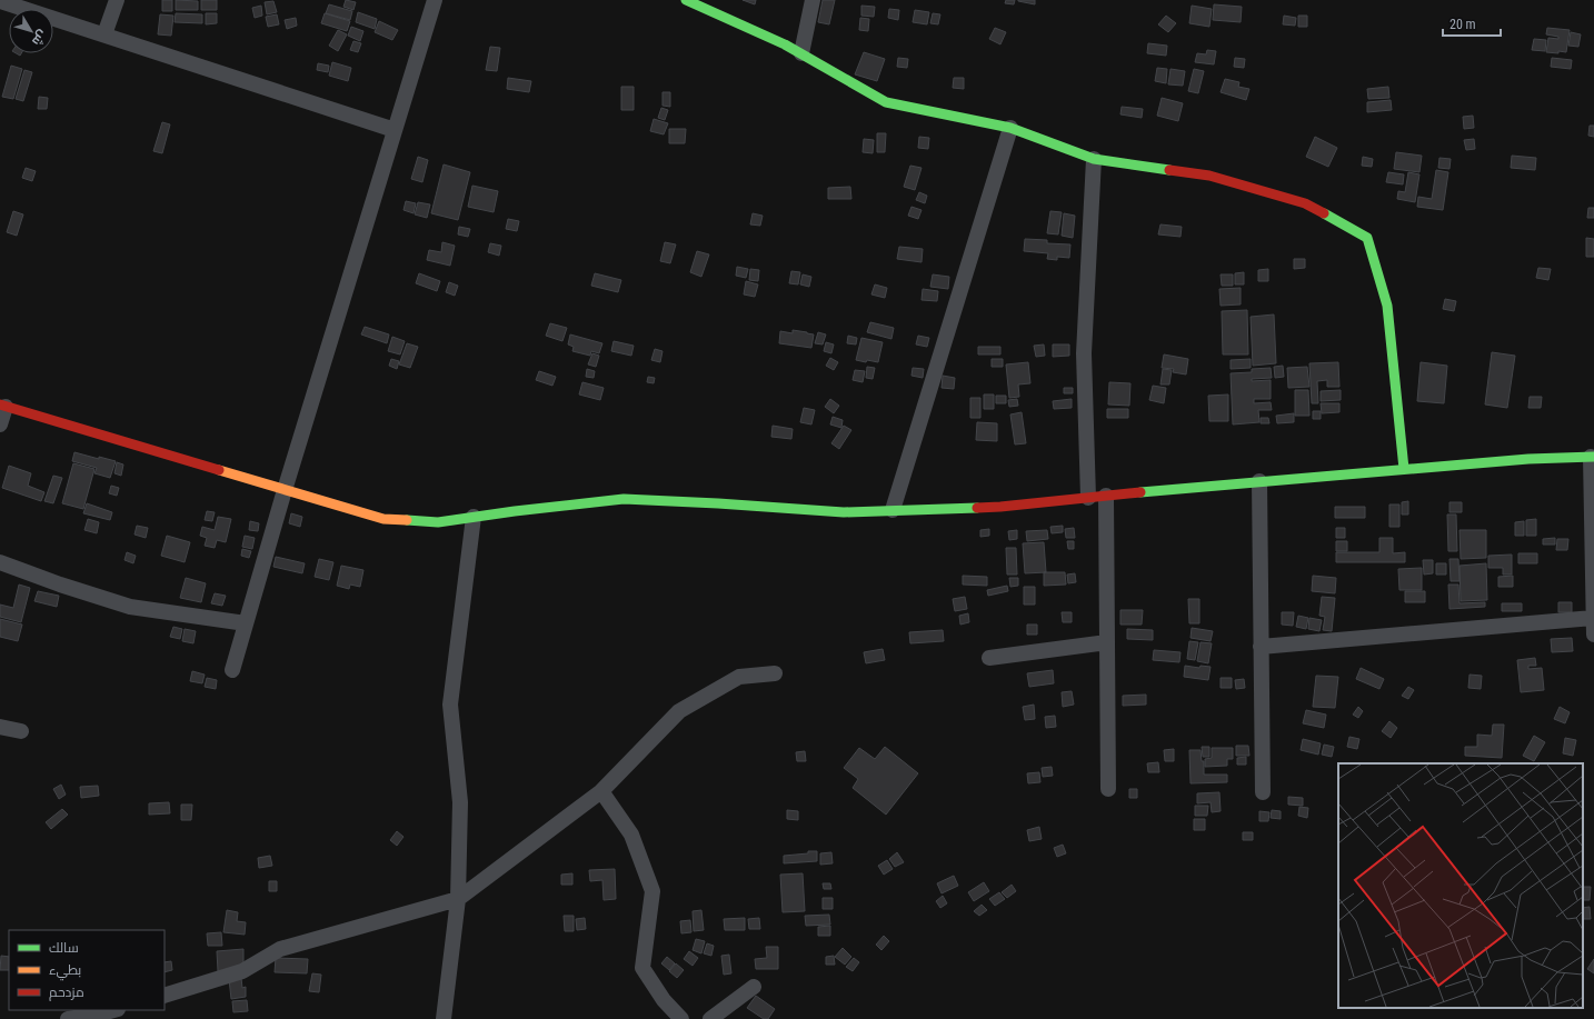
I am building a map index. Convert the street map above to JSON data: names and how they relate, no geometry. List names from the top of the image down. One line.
{"legend":["سالك","بطيء","مزدحم"],"scale_bar":"20 m","north":"bottom right"}
